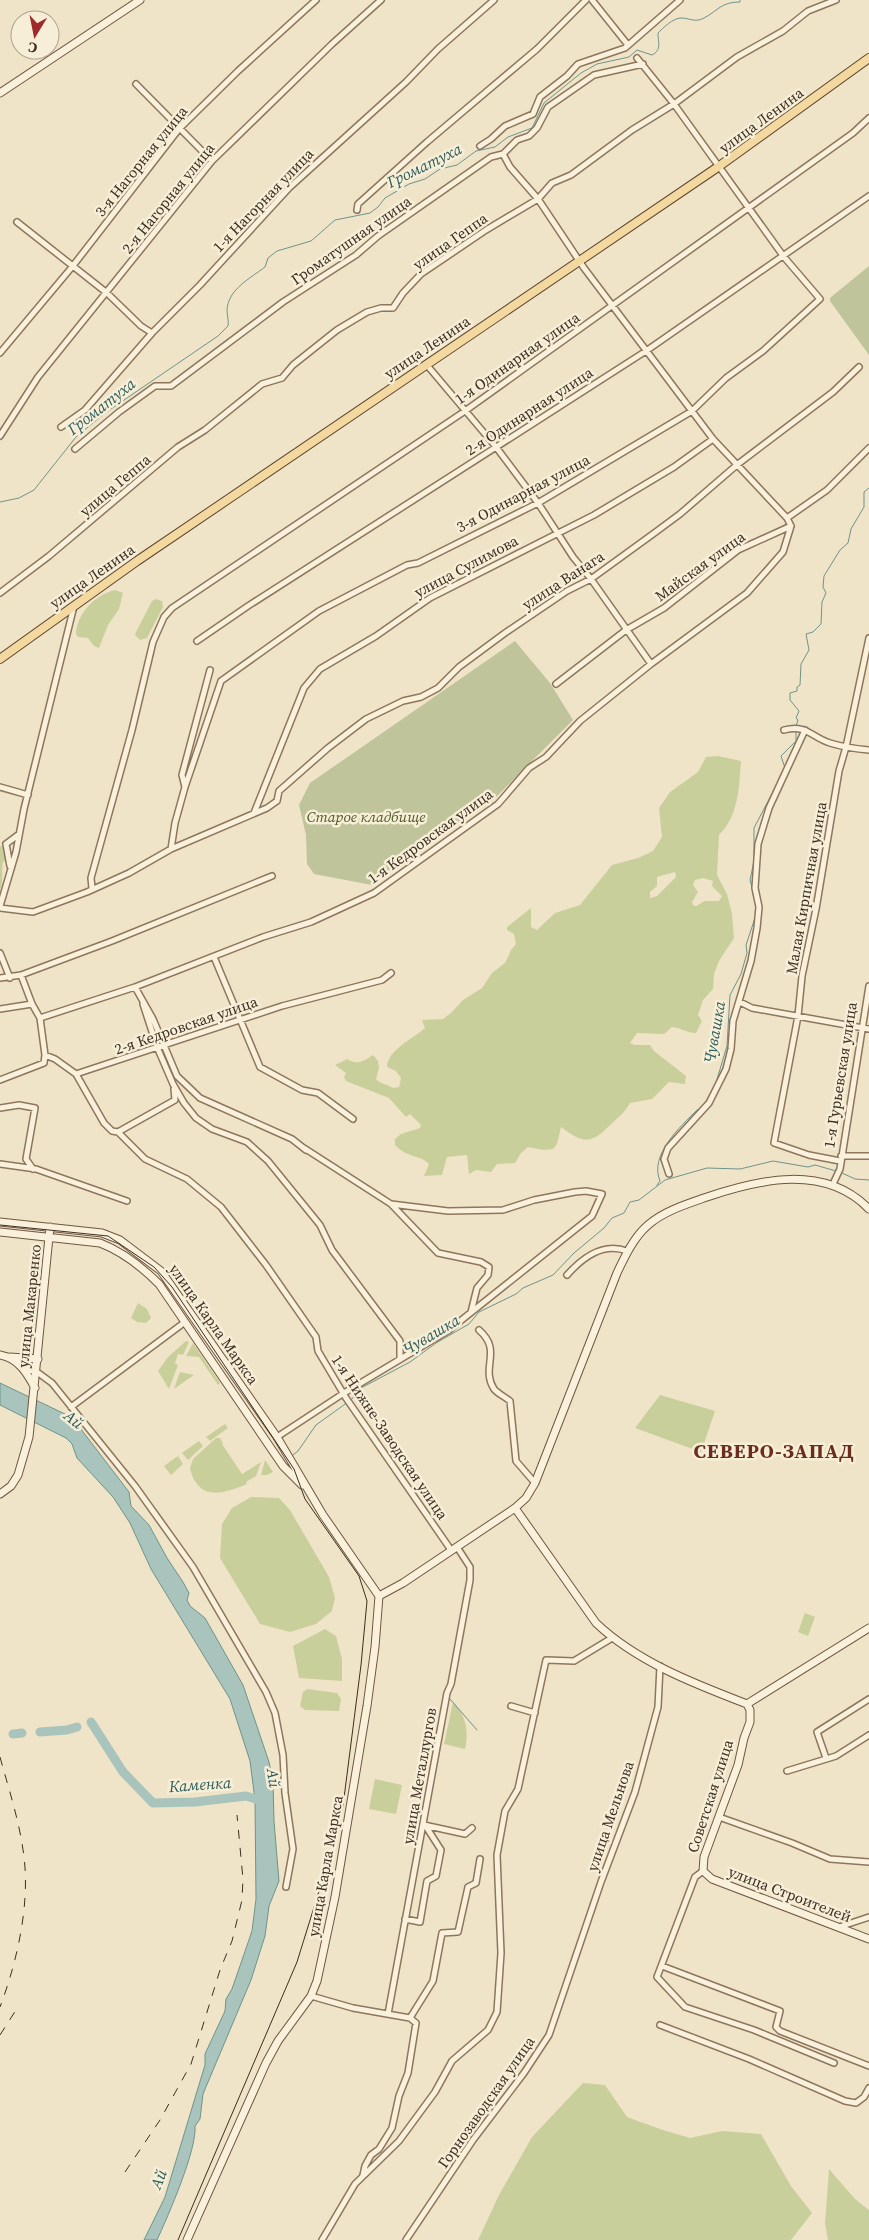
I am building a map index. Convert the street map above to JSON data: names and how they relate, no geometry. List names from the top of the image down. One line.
{"streets":{"main road":["улица Ленина","улица Макаренко","улица Карла Маркса","Советская улица","улица Строителей"],"street":["3-я Нагорная улица","2-я Нагорная улица","1-я Нагорная улица","Громатушная улица","улица Геппа","1-я Одинарная улица","2-я Одинарная улица","3-я Одинарная улица","улица Сулимова","Майская улица","улица Ванага","1-я Кедровская улица","Малая Кирпичная улица","2-я Кедровская улица","1-я Гурьевская улица","1-я Нижне-Заводская улица","улица Металлургов","улица Мельнова","Горнозаводская улица"]},"crossings":[["2-я Одинарная улица","3-я Одинарная улица"],["улица Сулимова","улица Ванага"],["Майская улица","1-я Кедровская улица"],["Малая Кирпичная улица","1-я Гурьевская улица"],["2-я Кедровская улица","1-я Нижне-Заводская улица"],["улица Макаренко","улица Карла Маркса"],["1-я Нижне-Заводская улица","улица Металлургов"],["Советская улица","улица Строителей"],["улица Мельнова","Горнозаводская улица"]],"districts":["СЕВЕРО-ЗАПАД"],"water":["Громатуха","Чувашка","Ай","Каменка"],"parks":["Старое кладбище"],"north":"bottom"}
